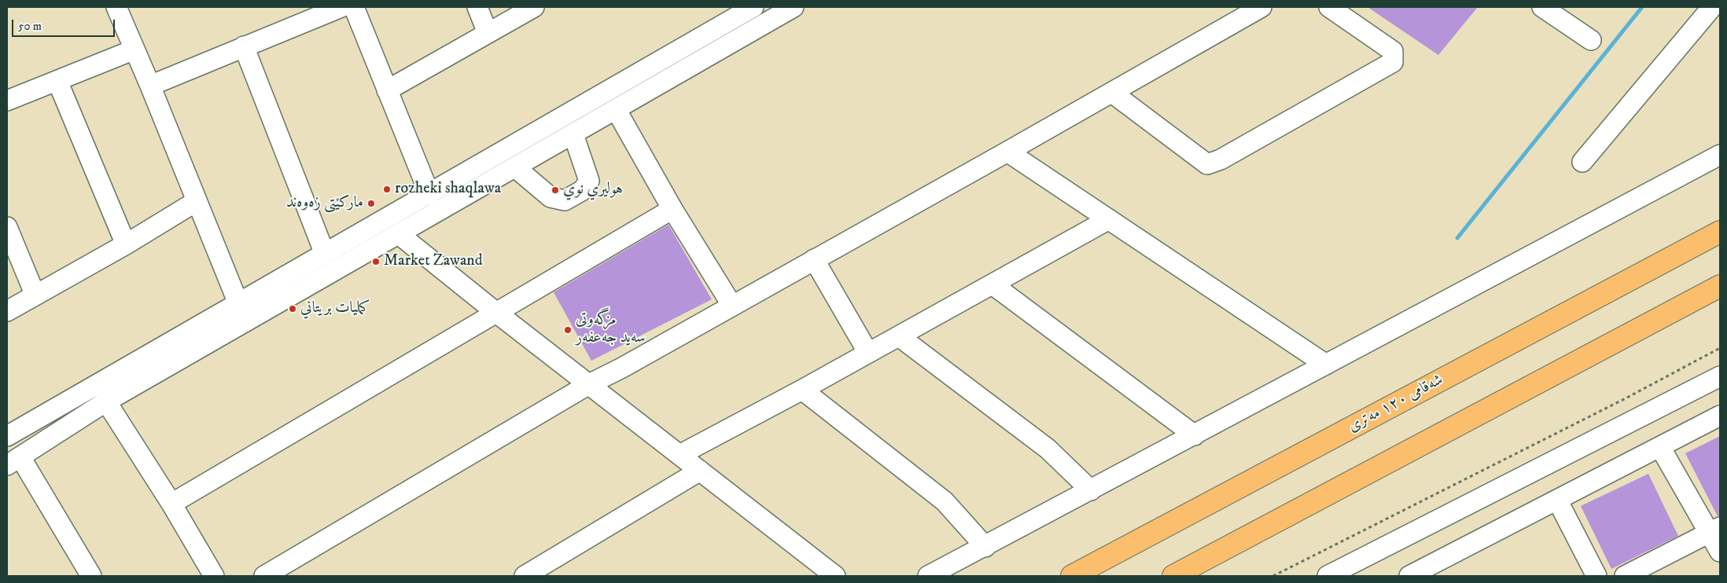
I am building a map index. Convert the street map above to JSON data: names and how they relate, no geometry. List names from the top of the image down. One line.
{"streets":{"highway":["شەقامی ١٢٠ مەتری"]},"places":["rozheki shaqlawa","هوليري نوي","مارکێتی زەوەند","Market Zawand","كمليات بريتاني","مزگەوتی سەید جەعفەر"],"scale_bar":"50 m"}
